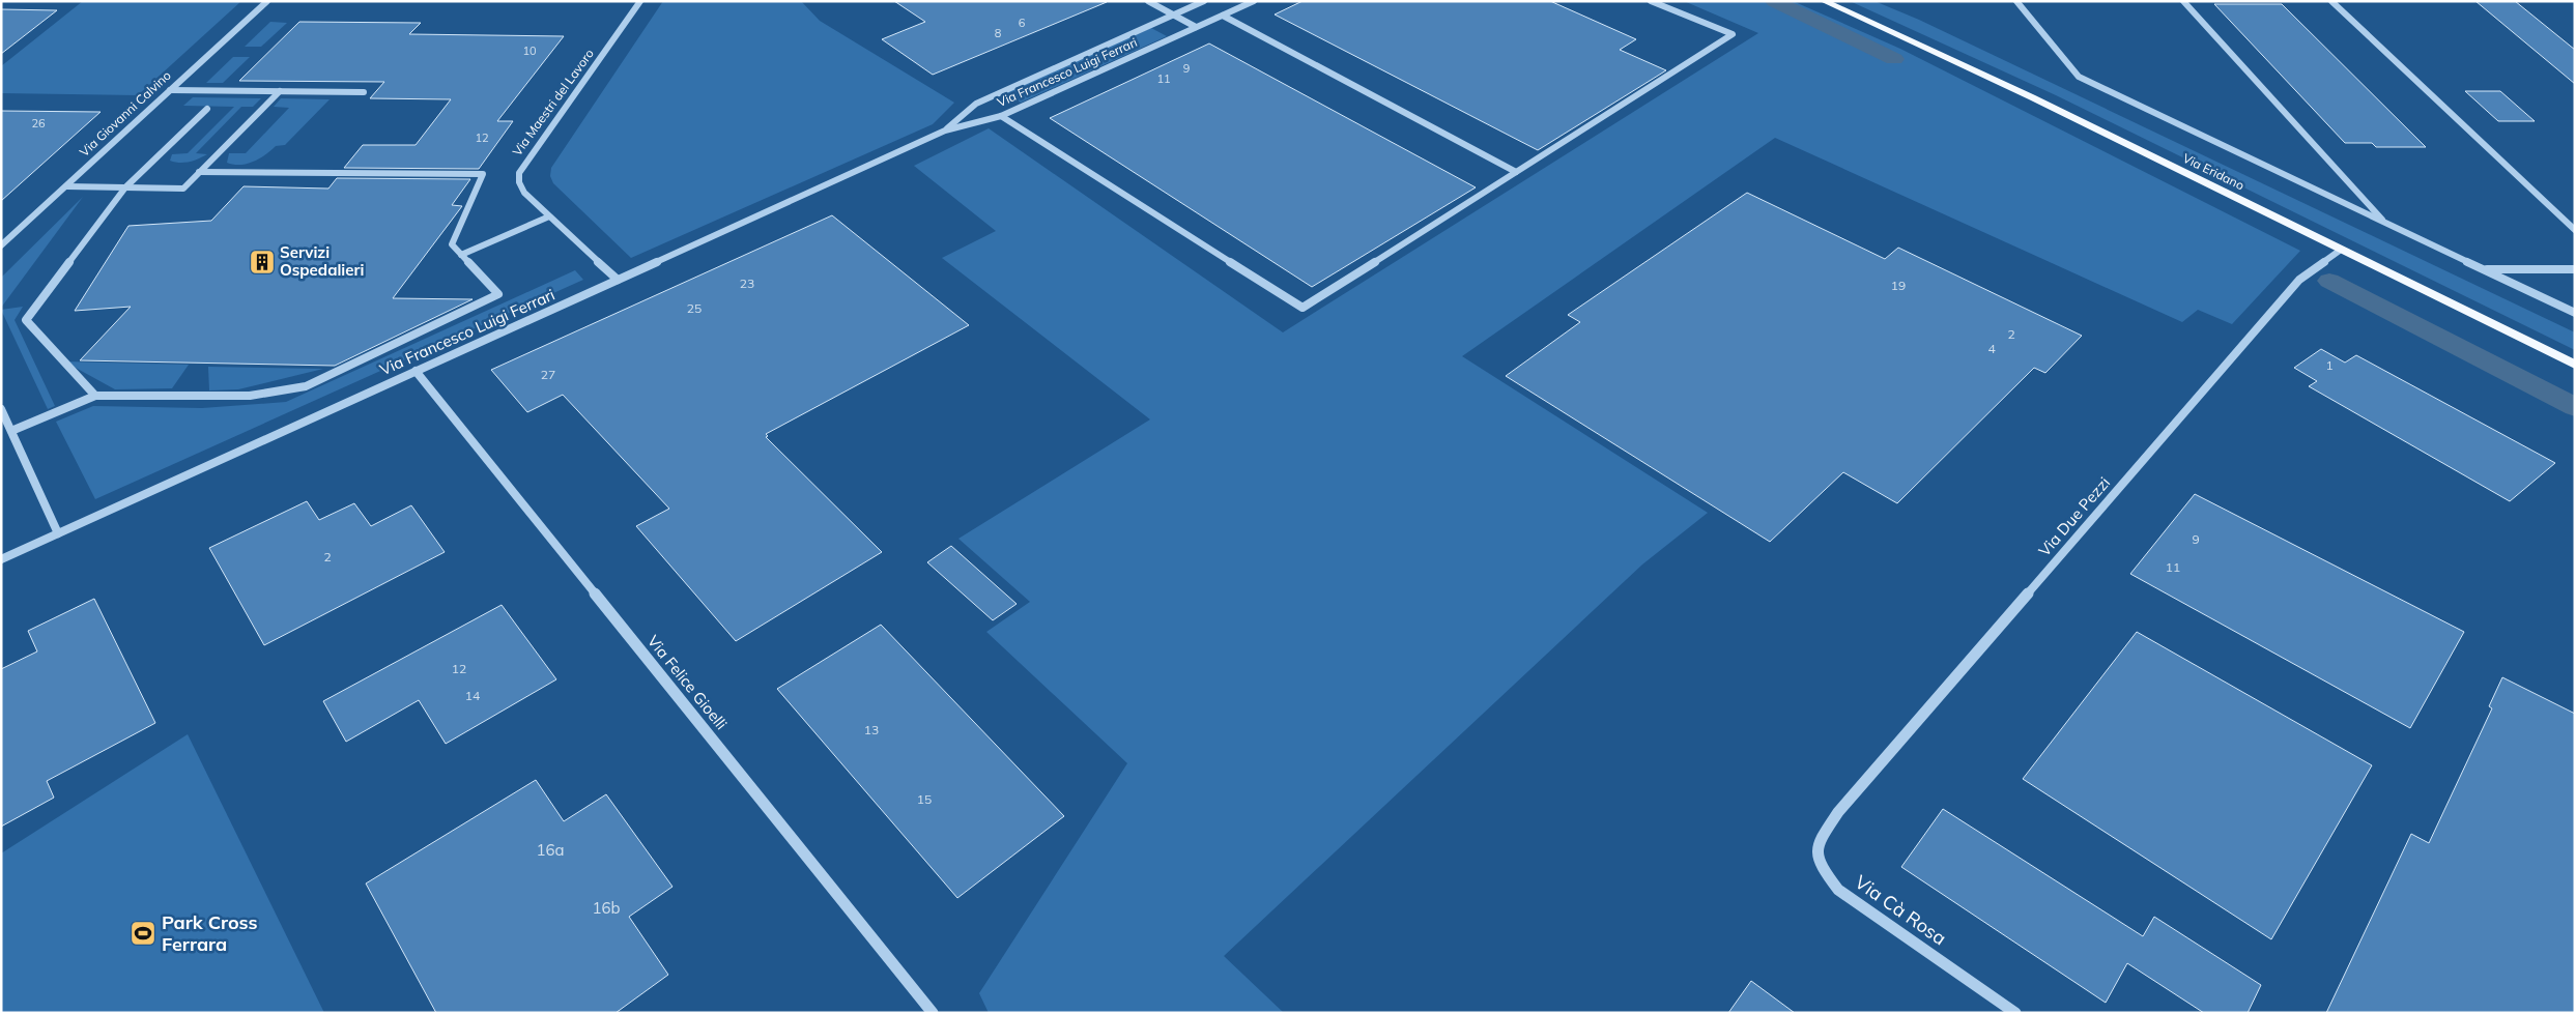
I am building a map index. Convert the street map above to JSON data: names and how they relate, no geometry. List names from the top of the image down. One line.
{"streets":{"main road":["Via Eridano"],"street":["Via Francesco Luigi Ferrari","Via Maestri del Lavoro","Via Giovanni Calvino","Via Due Pezzi","Via Felice Gioelli","Via Cà Rosa"]},"crossings":[["Via Francesco Luigi Ferrari","Via Maestri del Lavoro"],["Via Francesco Luigi Ferrari","Via Felice Gioelli"],["Via Eridano","Via Due Pezzi"],["Via Due Pezzi","Via Cà Rosa"]],"places":{"building":["Servizi Ospedalieri"],"sports":["Park Cross Ferrara"]},"house_numbers":["6","8","10","9","11","26","12","23","19","25","2","4","1","27","9","2","11","12","14","13","15","16a","16b"]}
